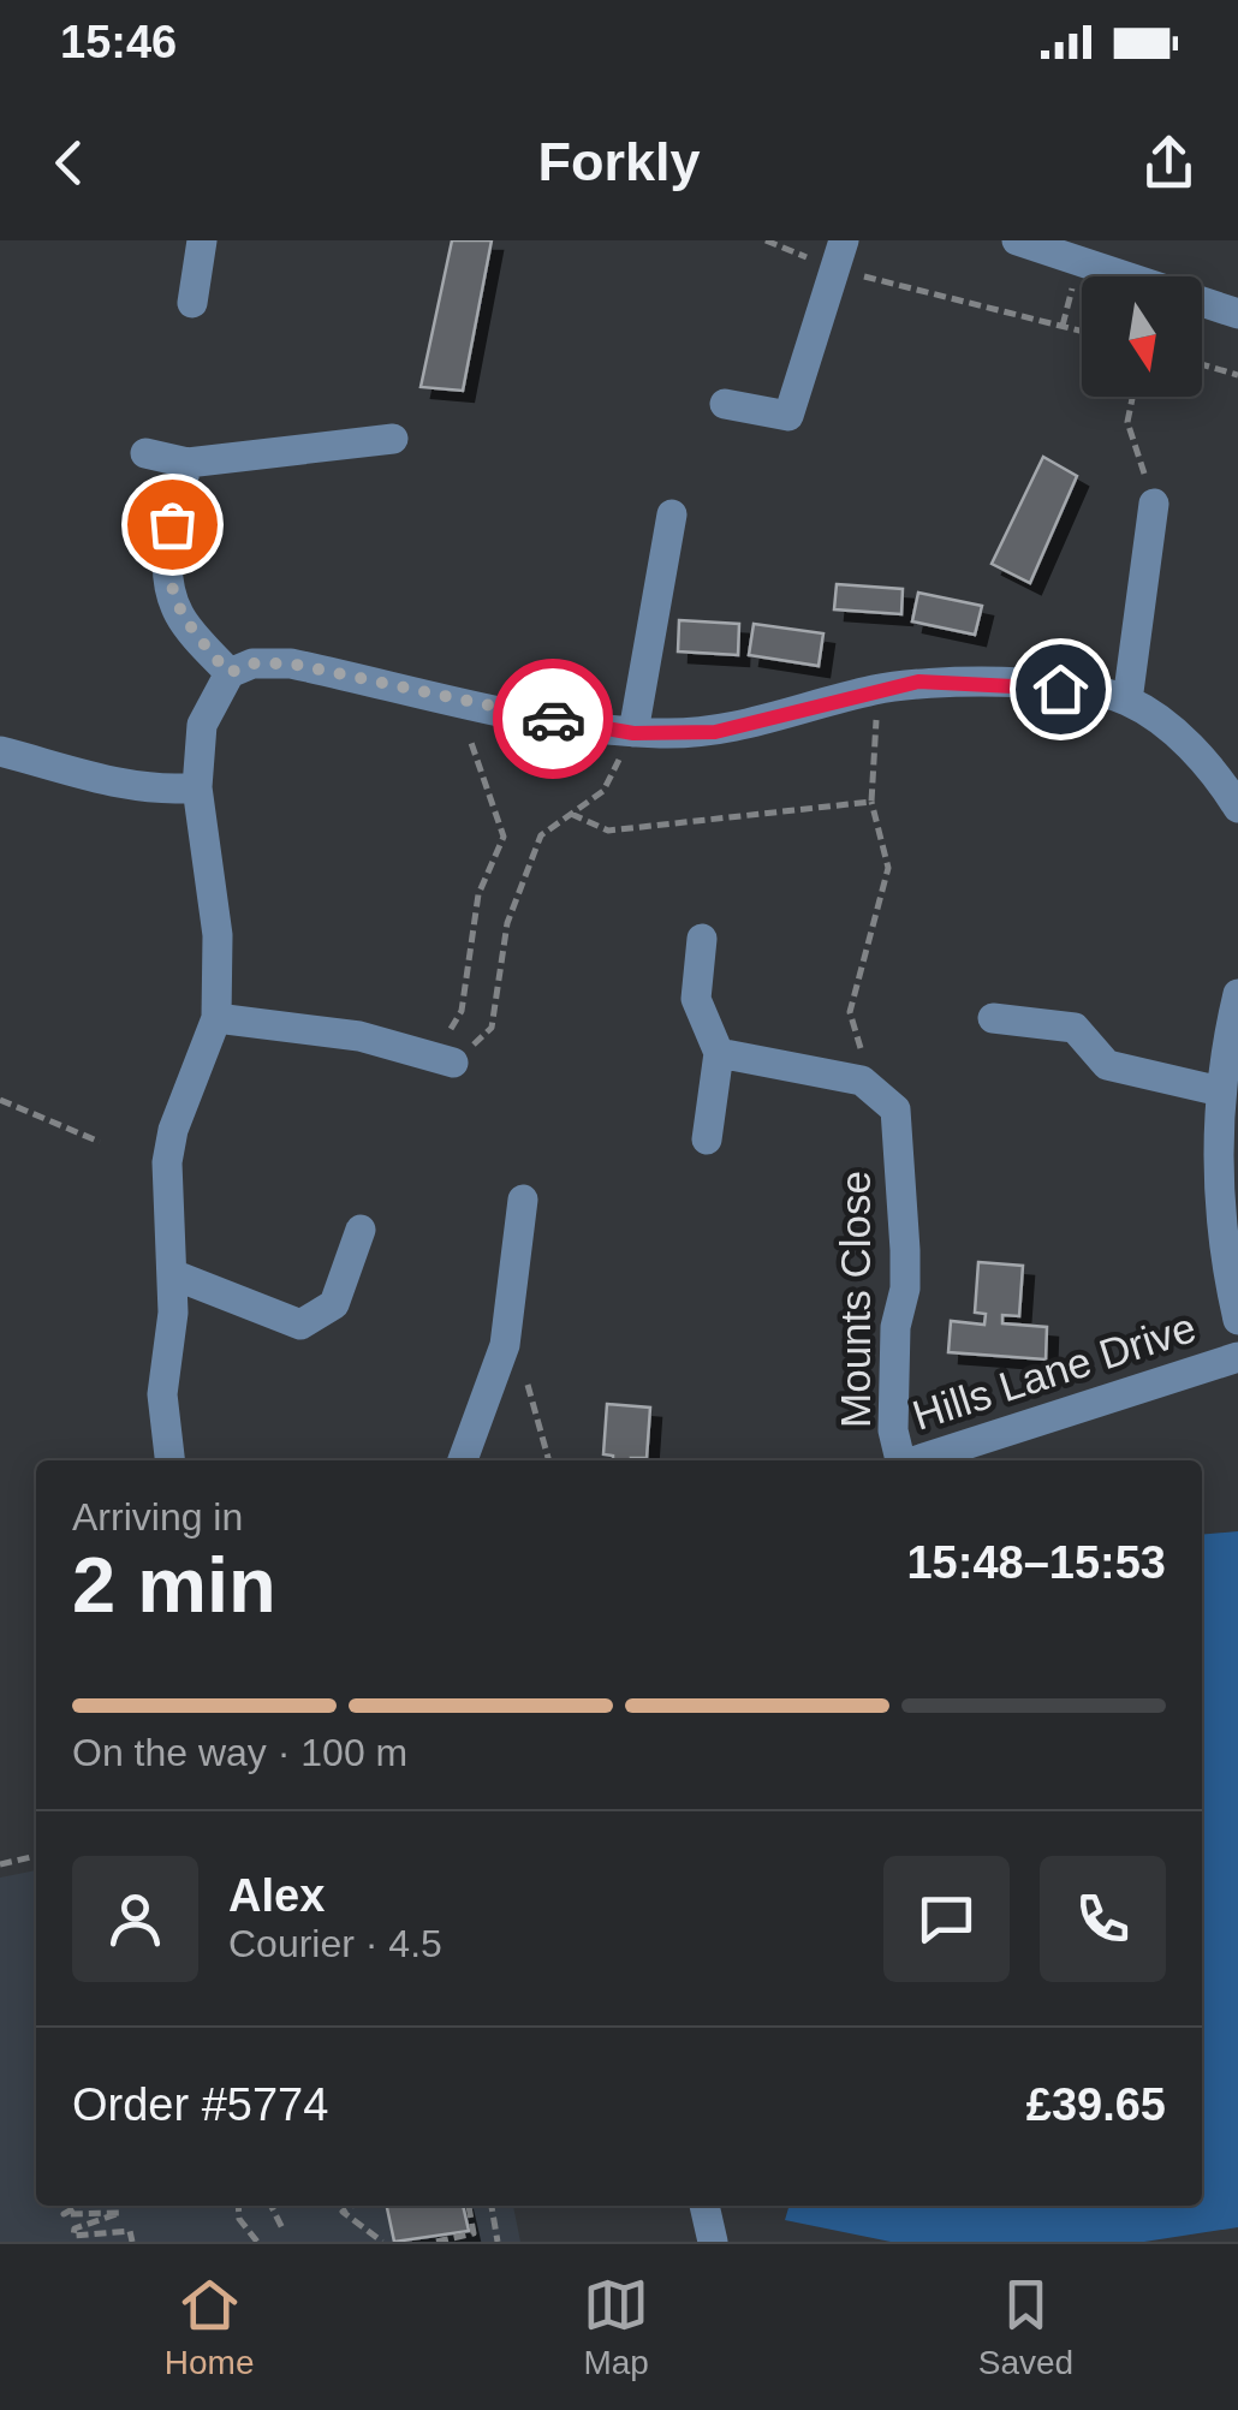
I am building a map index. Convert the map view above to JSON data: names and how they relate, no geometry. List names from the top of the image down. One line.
{"streets":{"street":["Mounts Close","Hills Lane Drive"]},"north":"bottom","page":{"status":"15:46","header":"Forkly","heading":["2 min","Arriving in","15:48–15:53"],"panel":["Alex","Courier · 4.5","Order #5774","£39.65"],"bar":"On the way · 100 m","tabs":["Home","Map","Saved"]}}
